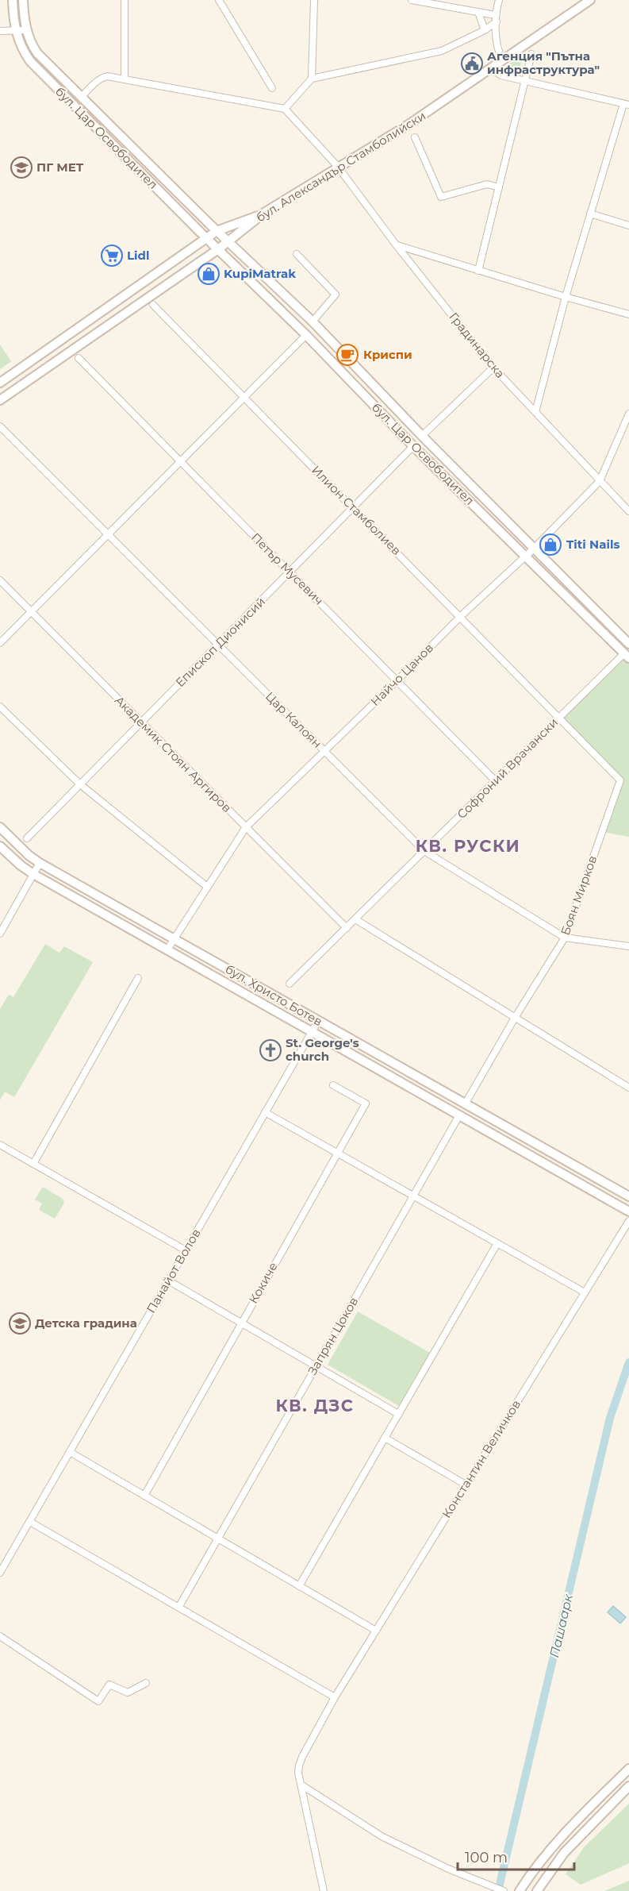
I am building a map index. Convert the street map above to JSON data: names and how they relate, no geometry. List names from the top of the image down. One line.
{"streets":{"street":["бул. Цар Освободител","бул. Александър Стамболийски","Градинарска","Илион Стамболиев","Петър Мусевич","Епископ Дионисий","Найчо Цанов","Цар Калоян","Академик Стоян Аргиров","Софроний Врачански","Боян Мирков","бул. Христо Ботев","Панайот Волов","Кокиче","Запрян Цоков","Константин Величков"]},"crossings":[["бул. Цар Освободител","бул. Александър Стамболийски"],["бул. Цар Освободител","Епископ Дионисий"],["бул. Цар Освободител","Найчо Цанов"],["бул. Цар Освободител","Софроний Врачански"],["бул. Александър Стамболийски","Градинарска"],["Градинарска","Найчо Цанов"],["Илион Стамболиев","Епископ Дионисий"],["Илион Стамболиев","Найчо Цанов"],["Илион Стамболиев","Софроний Врачански"],["Илион Стамболиев","Боян Мирков"],["Петър Мусевич","Епископ Дионисий"],["Петър Мусевич","Найчо Цанов"],["Петър Мусевич","Софроний Врачански"],["Епископ Дионисий","Цар Калоян"],["Епископ Дионисий","Академик Стоян Аргиров"],["Найчо Цанов","Цар Калоян"],["Найчо Цанов","Академик Стоян Аргиров"],["Найчо Цанов","бул. Христо Ботев"],["Цар Калоян","Софроний Врачански"],["Цар Калоян","Боян Мирков"],["Академик Стоян Аргиров","Софроний Врачански"],["Софроний Врачански","Боян Мирков"],["Боян Мирков","бул. Христо Ботев"],["бул. Христо Ботев","Панайот Волов"],["бул. Христо Ботев","Запрян Цоков"]],"districts":["КВ. РУСКИ","КВ. ДЗС"],"water":["Пашаарк"],"places":{"public building":["Агенция \"Пътна инфраструктура\""],"school or university":["ПГ МЕТ","Детска градина"],"supermarket":["Lidl"],"shop":["KupiMatrak","Titi Nails"],"cafe":["Криспи"],"church":["St. George's church"]},"scale_bar":"100 m"}
